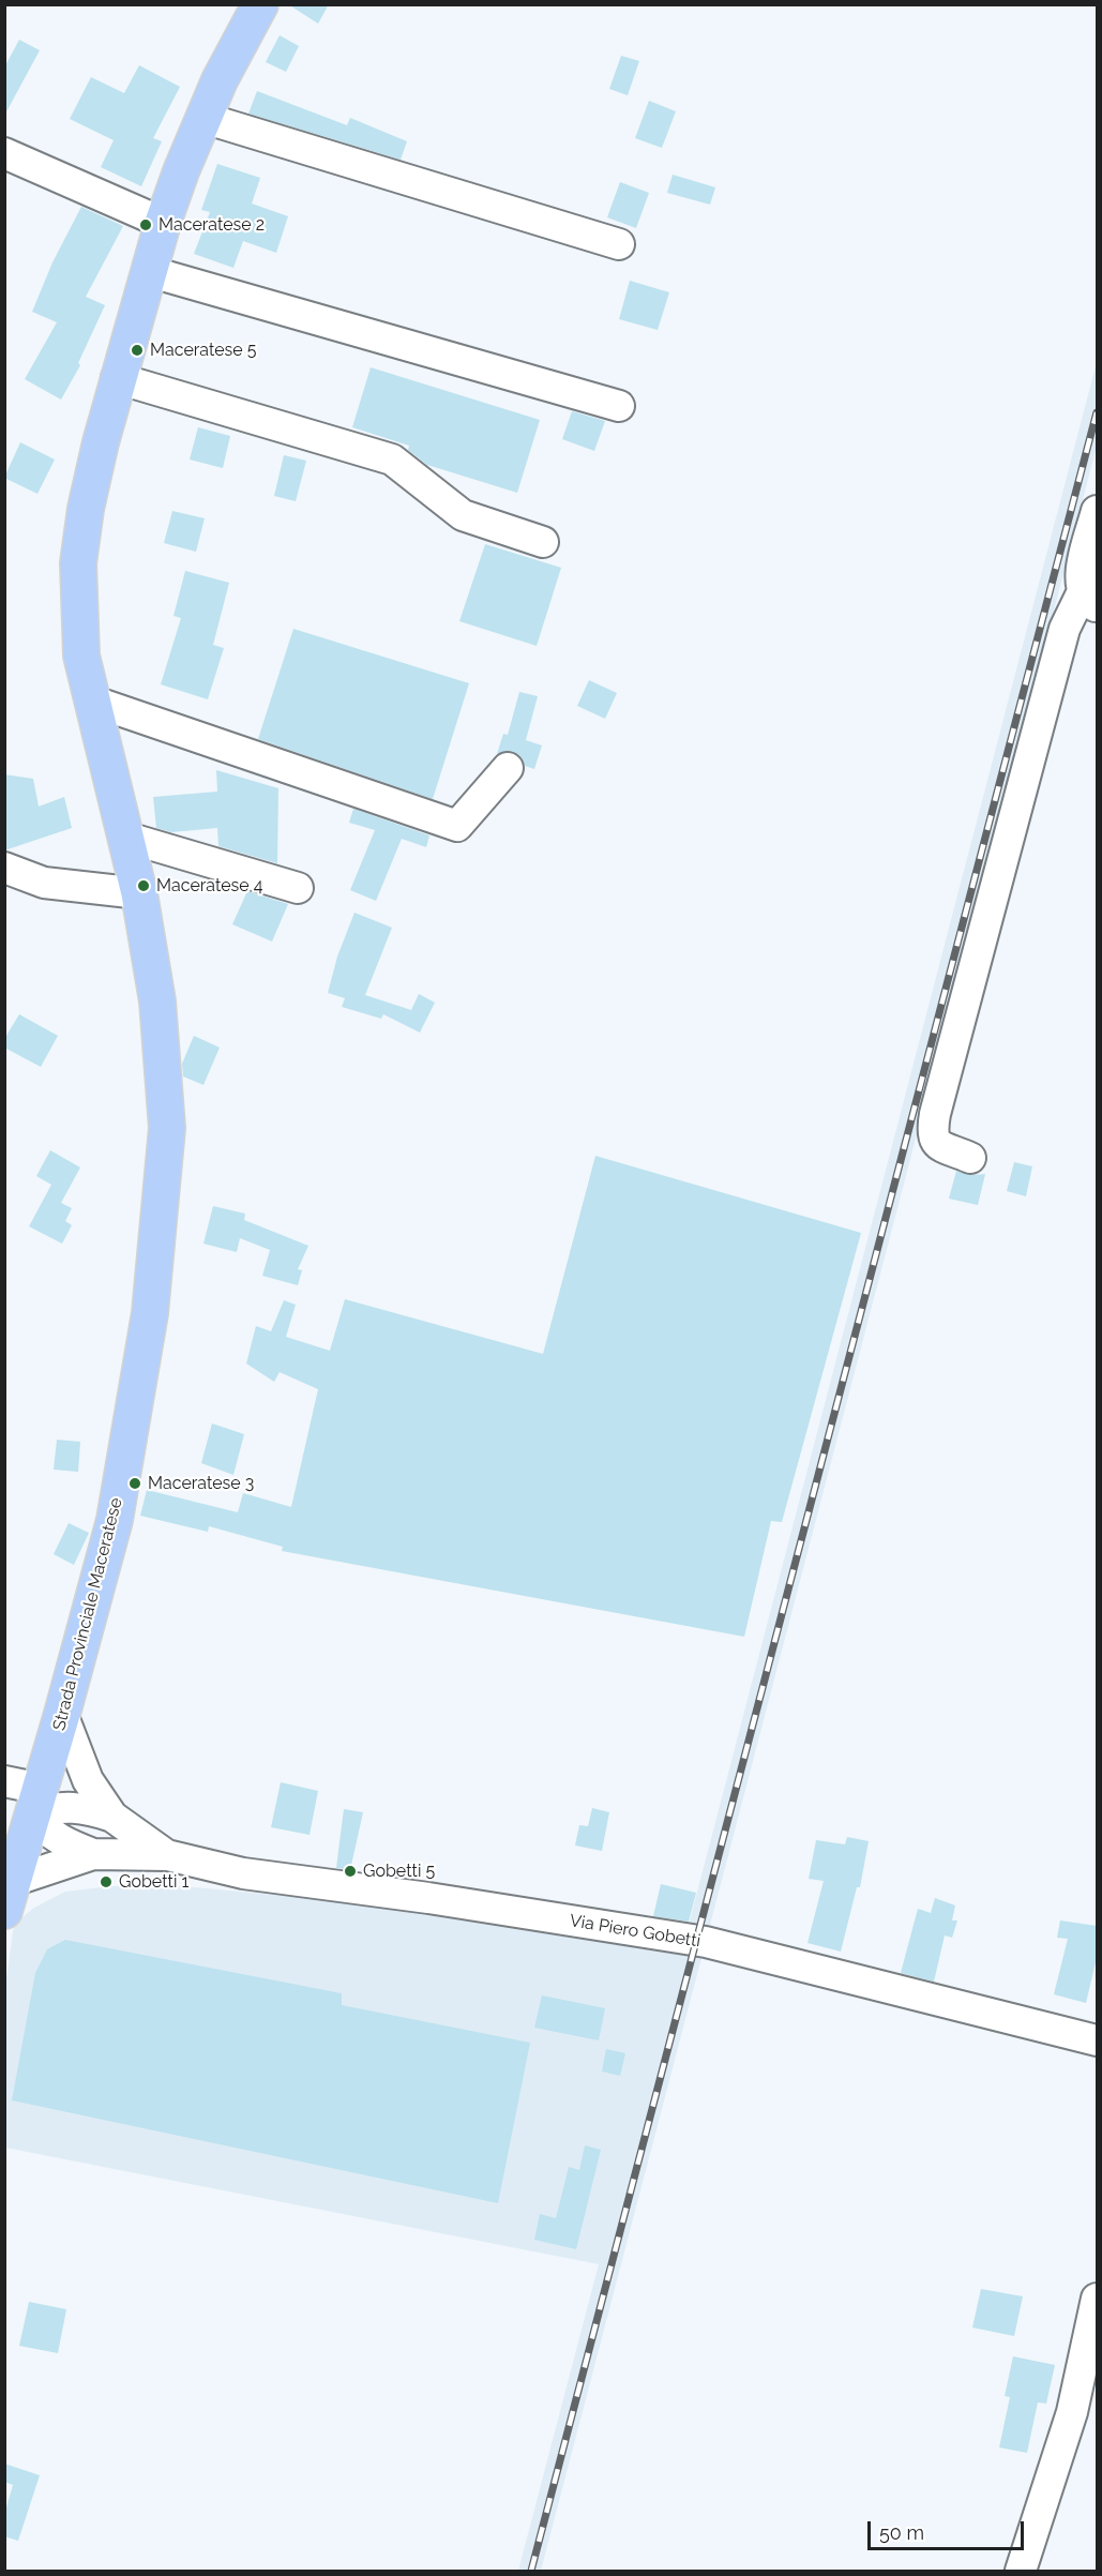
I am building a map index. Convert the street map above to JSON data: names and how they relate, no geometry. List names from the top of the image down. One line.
{"streets":{"main road":["Strada Provinciale Maceratese"],"street":["Via Piero Gobetti"]},"places":["Maceratese 2","Maceratese 5","Maceratese 4","Maceratese 3","Gobetti 5","Gobetti 1"],"scale_bar":"50 m"}
